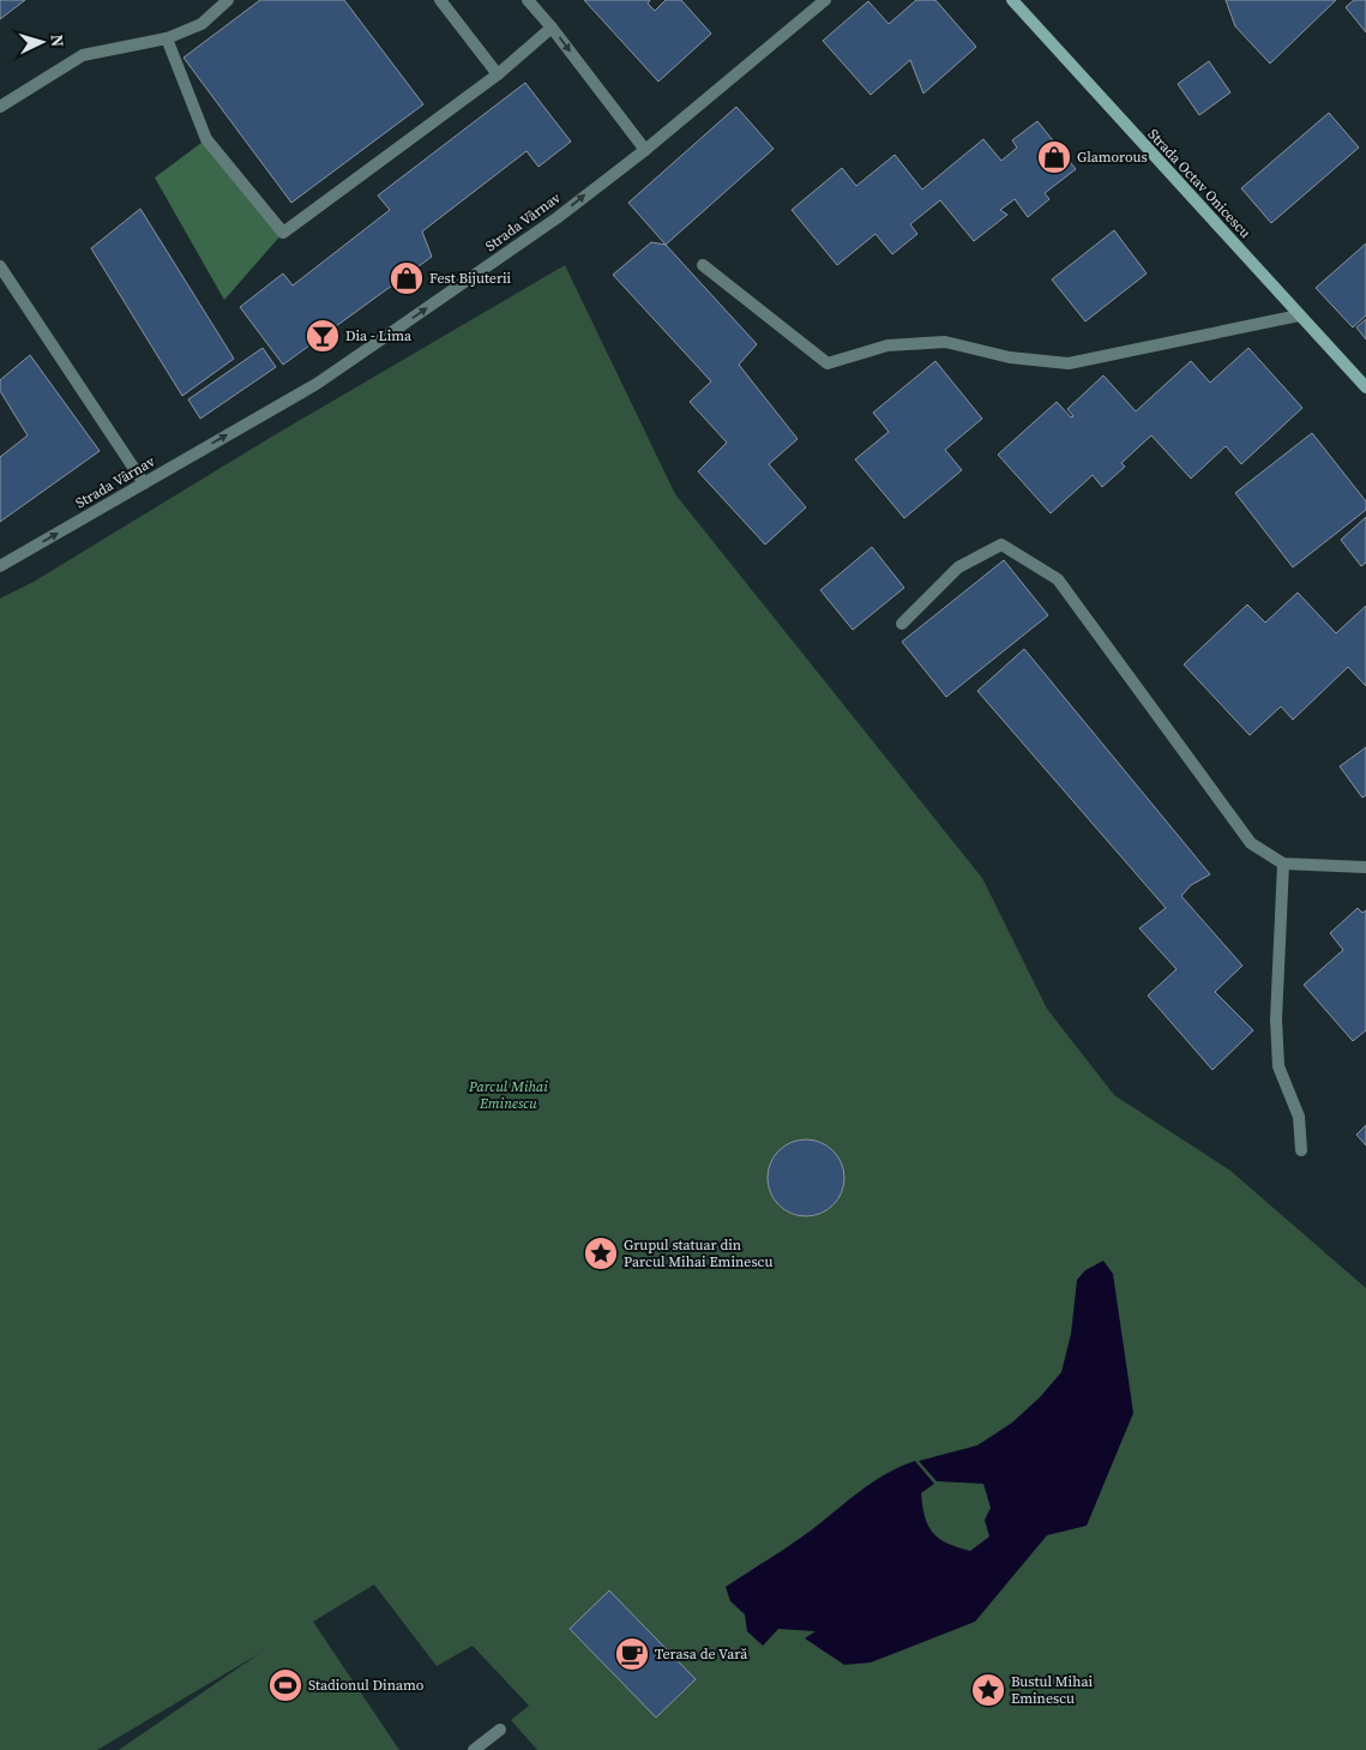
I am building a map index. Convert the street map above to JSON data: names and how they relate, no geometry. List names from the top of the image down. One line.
{"streets":{"street":["Strada Octav Onicescu","Strada Vârnav"]},"one_way":["Strada Vârnav"],"parks":["Parcul Mihai Eminescu"],"places":{"shop":["Glamorous","Fest Bijuterii"],"bar":["Dia - Lima"],"place":["Grupul statuar din Parcul Mihai Eminescu","Bustul Mihai Eminescu"],"cafe":["Terasa de Vară"],"sports":["Stadionul Dinamo"]},"north":"right"}
